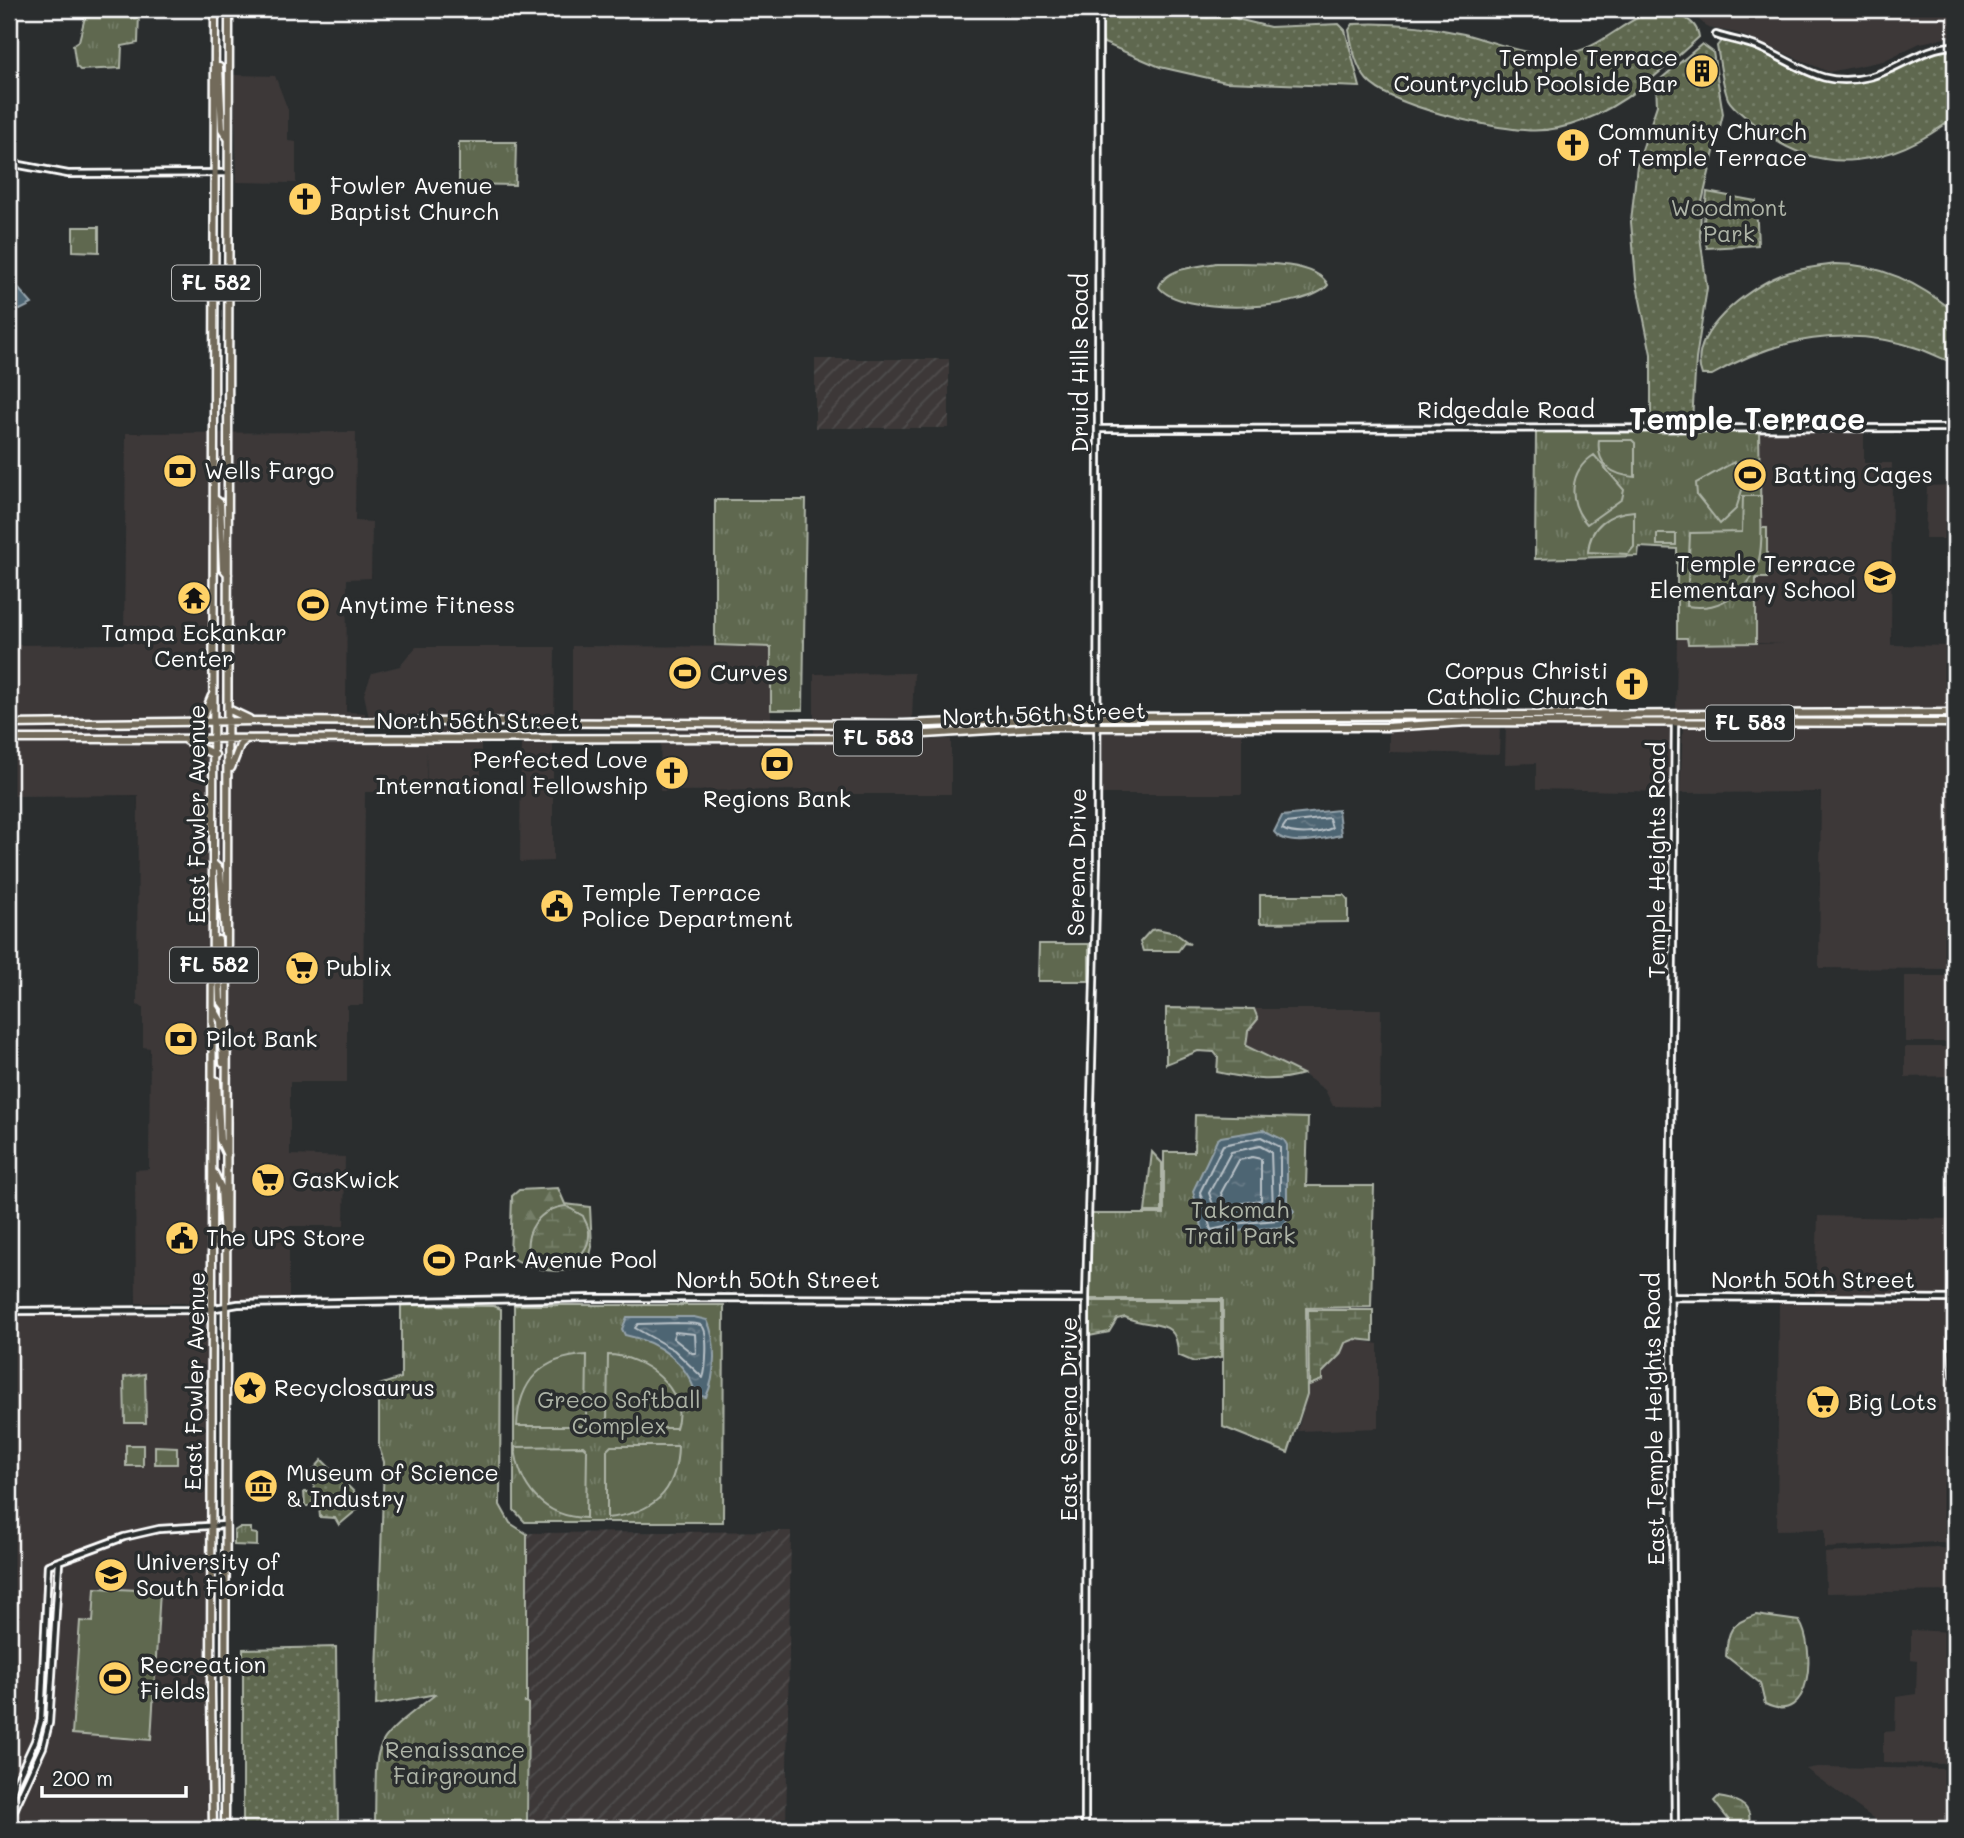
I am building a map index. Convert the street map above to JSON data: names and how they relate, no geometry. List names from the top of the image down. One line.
{"streets":{"main road":["FL 582","North 56th Street","FL 583","East Fowler Avenue"],"street":["Druid Hills Road","Ridgedale Road","Temple Heights Road","Serena Drive","North 50th Street","East Serena Drive","East Temple Heights Road"]},"crossings":[["Druid Hills Road","Ridgedale Road"],["Druid Hills Road","North 56th Street"],["Druid Hills Road","Serena Drive"],["North 56th Street","East Fowler Avenue"],["North 56th Street","Temple Heights Road"],["North 56th Street","Serena Drive"],["East Fowler Avenue","North 50th Street"],["Temple Heights Road","East Temple Heights Road"],["Serena Drive","East Serena Drive"],["North 50th Street","East Serena Drive"],["North 50th Street","East Temple Heights Road"]],"districts":["Temple Terrace"],"parks":["Woodmont Park","Takomah Trail Park","Greco Softball Complex","Renaissance Fairground"],"places":{"building":["Temple Terrace Countryclub Poolside Bar"],"church":["Community Church of Temple Terrace","Fowler Avenue Baptist Church","Corpus Christi Catholic Church","Perfected Love International Fellowship"],"bank":["Wells Fargo","Regions Bank","Pilot Bank"],"sports":["Batting Cages","Anytime Fitness","Curves","Park Avenue Pool","Recreation Fields"],"school or university":["Temple Terrace Elementary School","University of South Florida"],"temple":["Tampa Eckankar Center"],"public building":["Temple Terrace Police Department","The UPS Store"],"supermarket":["Publix","GasKwick","Big Lots"],"place":["Recyclosaurus"],"museum":["Museum of Science & Industry"]},"scale_bar":"200 m"}
